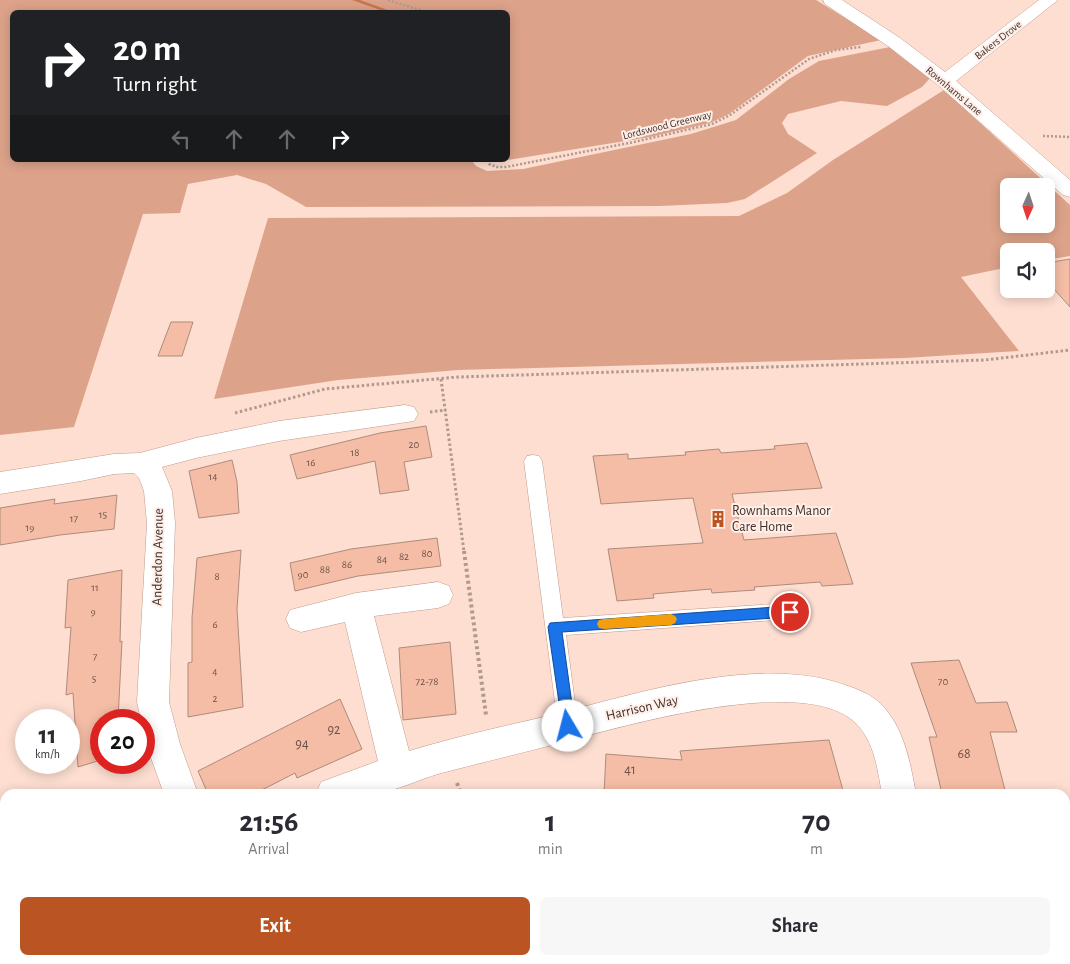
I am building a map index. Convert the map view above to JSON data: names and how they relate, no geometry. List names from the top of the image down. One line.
{"streets":{"street":["Bakers Drove","Rownhams Lane","Anderdon Avenue","Harrison Way"],"path":["Lordswood Greenway"]},"crossings":[["Bakers Drove","Rownhams Lane"],["Rownhams Lane","Lordswood Greenway"]],"places":{"building":["Rownhams Manor Care Home"]},"house_numbers":["20","18","16","14","15","17","19","80","82","84","86","88","90","8","11","9","6","7","4","5","72-78","70","2","92","94","68","41"],"north":"bottom","page":{"turn":["20 m","Turn right"],"speed":"11 km/h","limit":"20","eta":["21:56","Arrival","1","min","70","m"],"buttons":["Exit","Share"]}}
